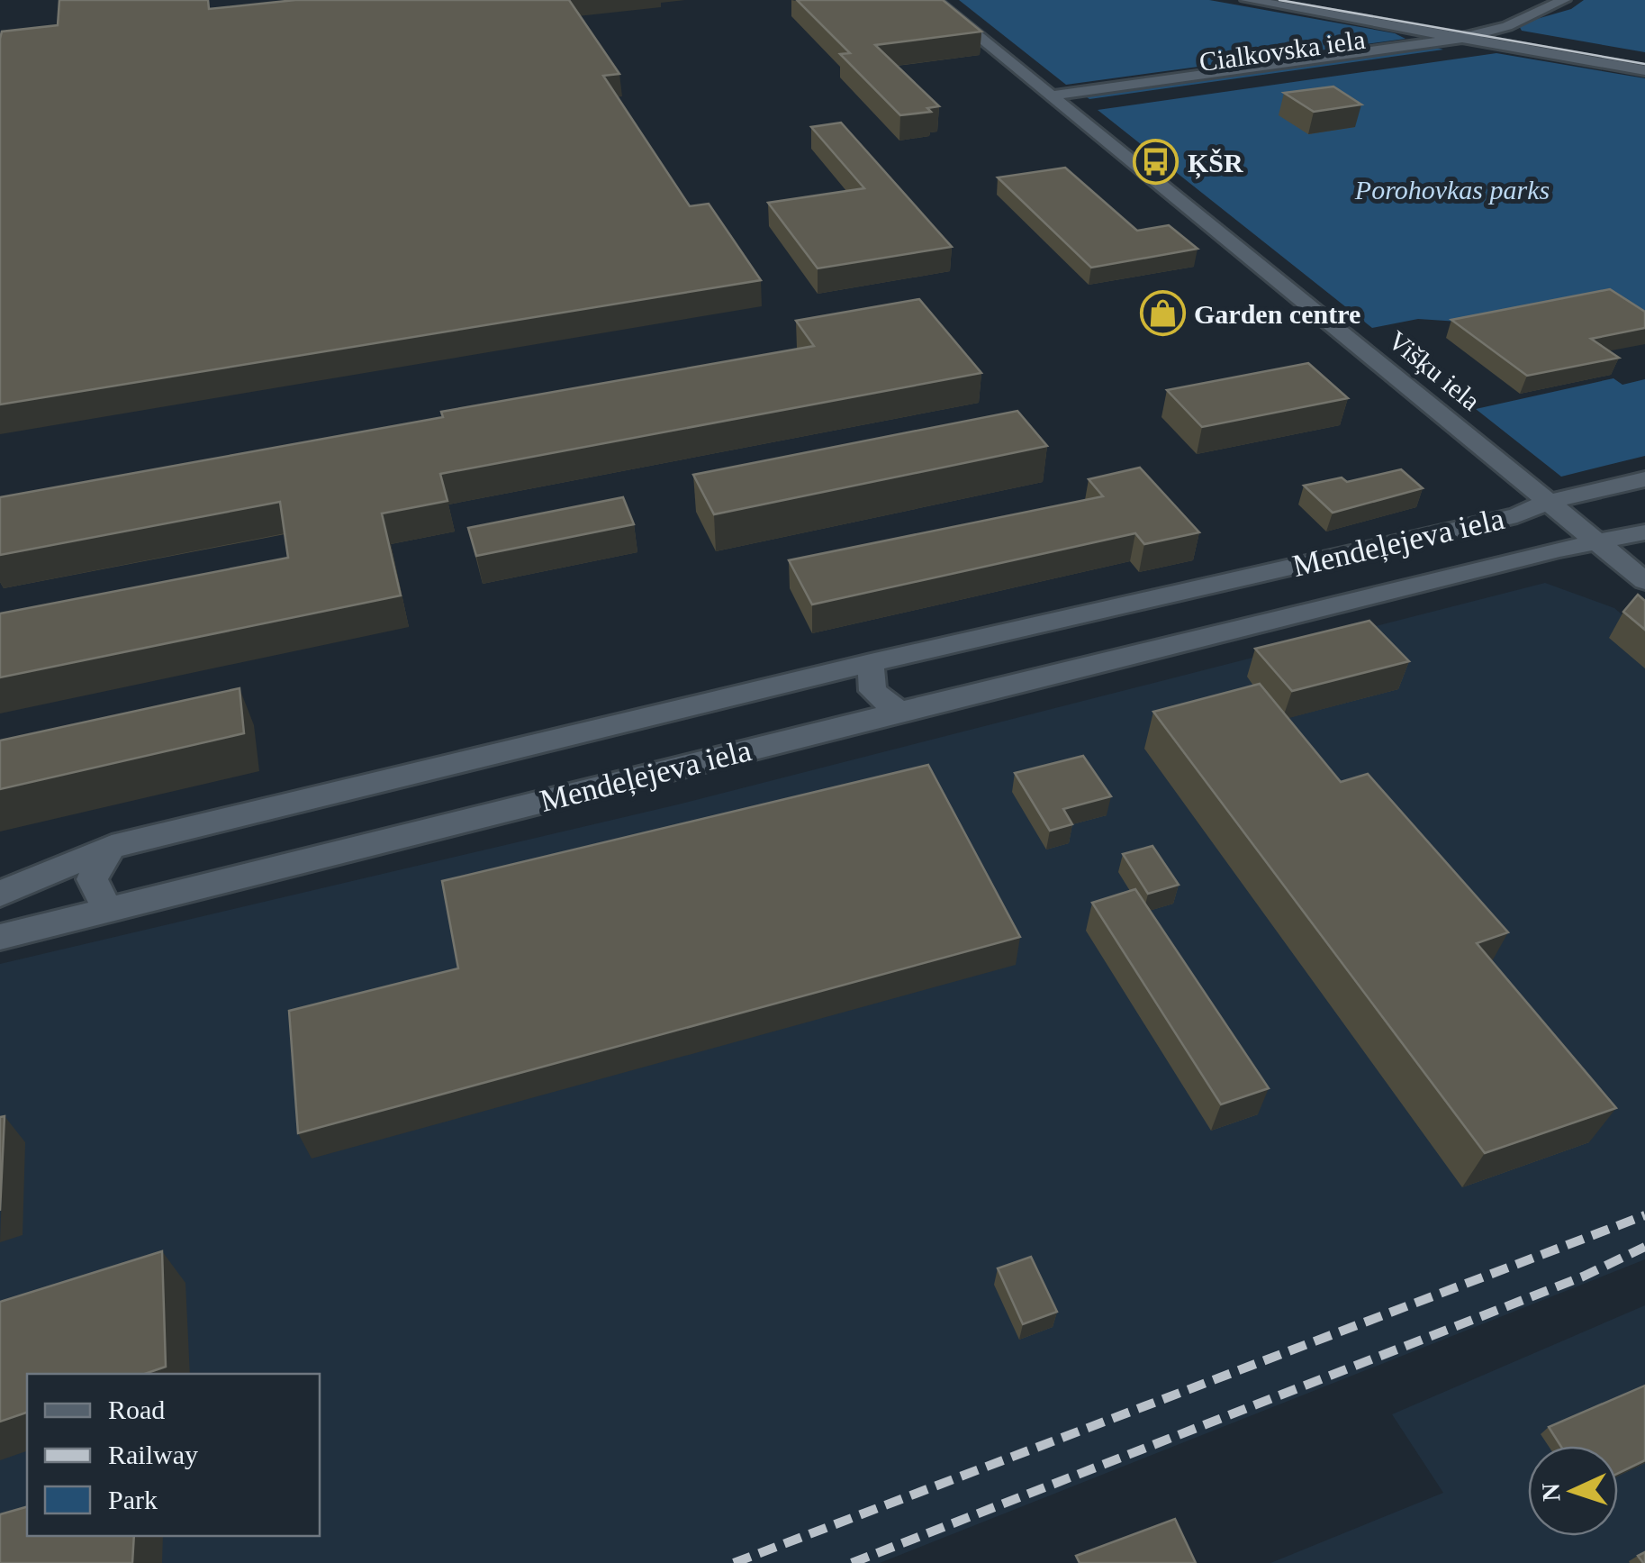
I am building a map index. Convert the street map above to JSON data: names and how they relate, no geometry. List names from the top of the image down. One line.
{"streets":{"street":["Cialkovska iela","Višķu iela","Mendeļejeva iela"]},"crossings":[["Cialkovska iela","Višķu iela"],["Višķu iela","Mendeļejeva iela"]],"parks":["Porohovkas parks"],"places":{"bus stop":["ĶŠR"],"shop":["Garden centre"]},"legend":["Road","Railway","Park"],"north":"left"}
